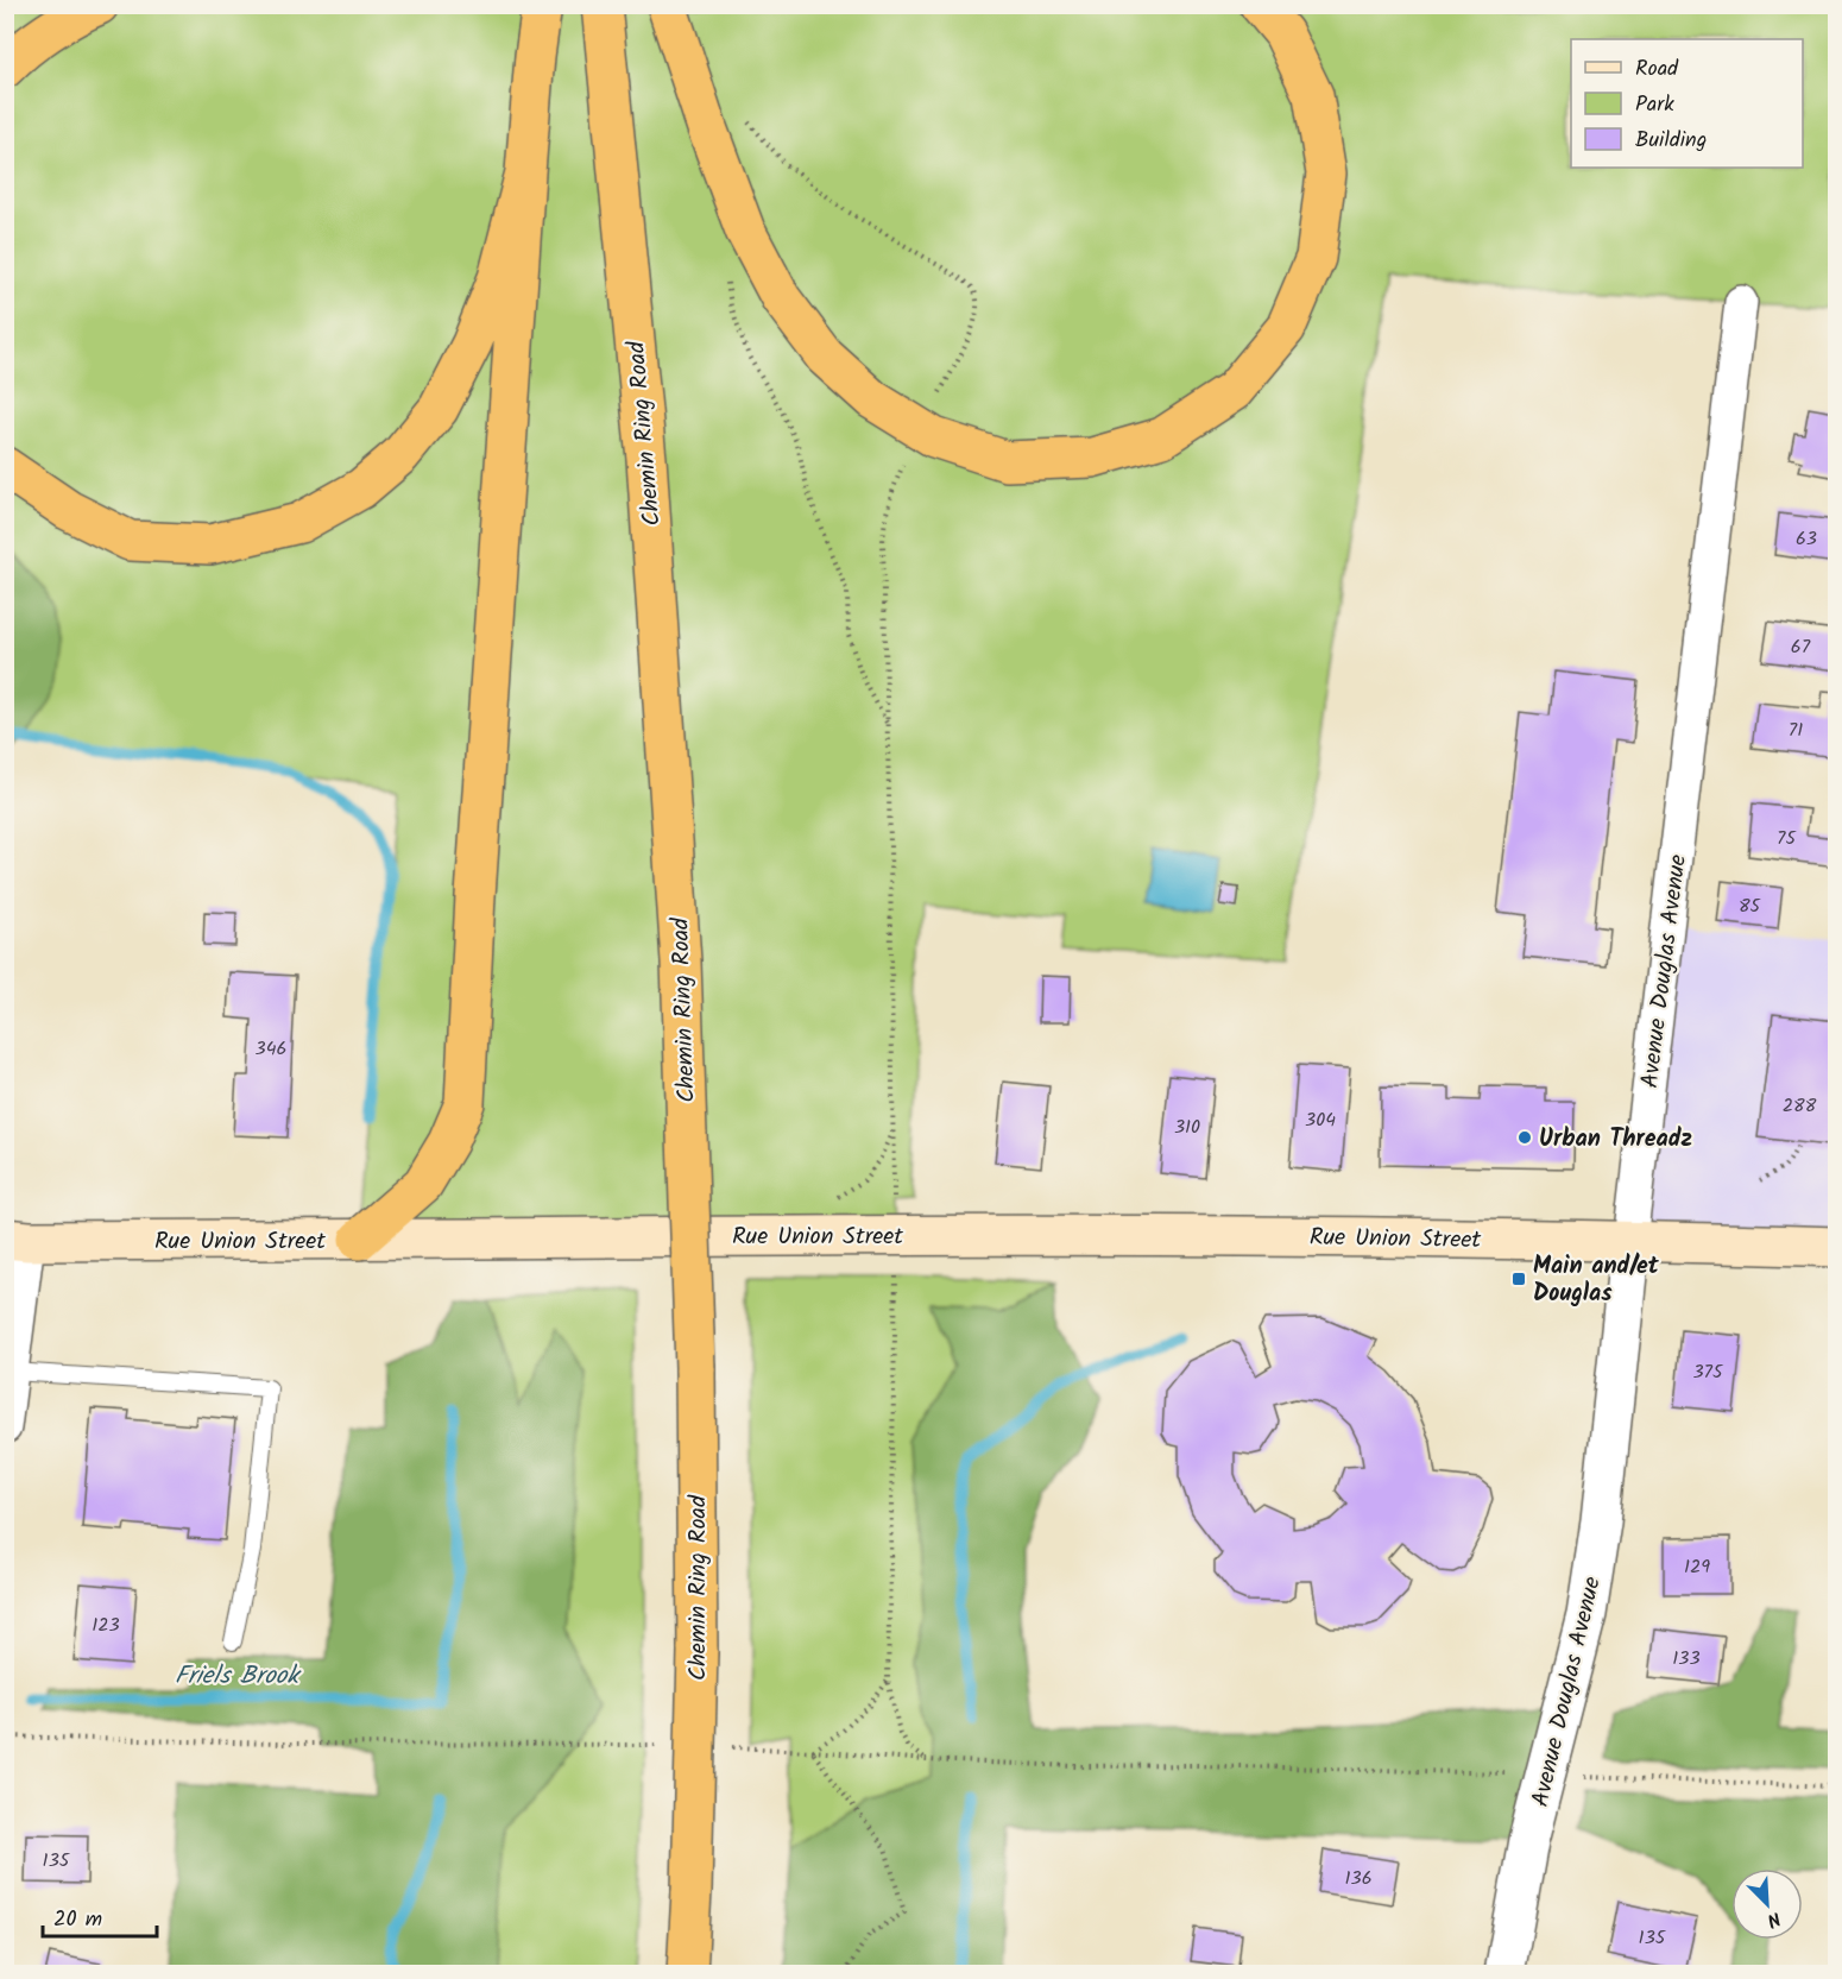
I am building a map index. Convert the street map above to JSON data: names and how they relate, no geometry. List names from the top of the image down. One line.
{"streets":{"highway":["Chemin Ring Road"],"main road":["Rue Union Street"],"street":["Avenue Douglas Avenue"]},"crossings":[["Avenue Douglas Avenue","Rue Union Street"]],"water":["Friels Brook"],"places":{"other":["Urban Threadz"],"transit":["Main and/et Douglas"]},"house_numbers":["63","67","71","75","85","346","288","304","310","375","129","123","133","135","136","135"],"legend":["Road","Park","Building"],"scale_bar":"20 m","north":"bottom right"}
